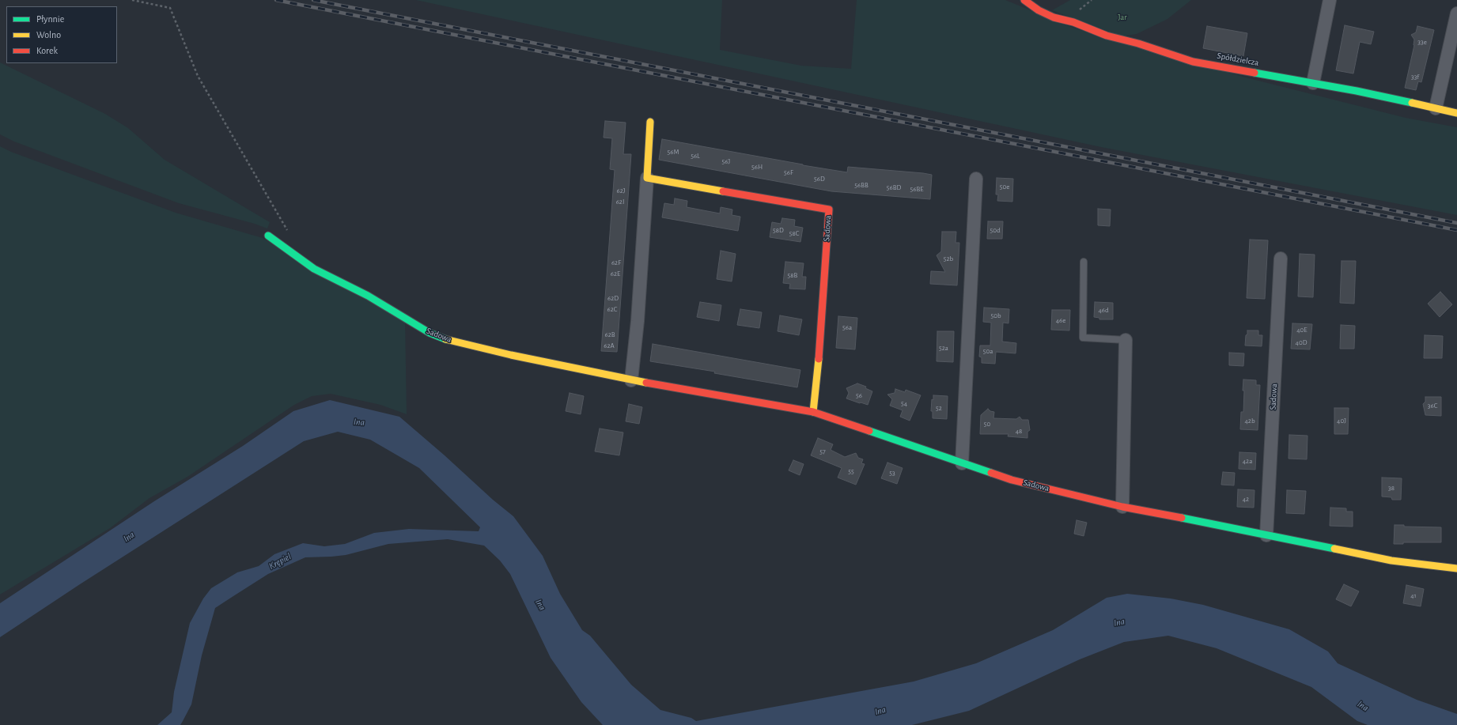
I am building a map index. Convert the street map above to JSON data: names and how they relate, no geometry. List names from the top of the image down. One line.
{"streets":{"street":["Spółdzielcza","Sadowa"]},"water":["Ina","Krępiel"],"parks":["Jar"],"house_numbers":["33e","33f","56M","56L","56J","56H","56F","56D","56BB","50e","56BD","56BE","62J","62I","58D","50d","58C","52b","62F","62E","58B","62D","62C","46d","50b","46e","56a","40E","62B","40D","62A","52a","50a","56","54","36C","52","42b","40J","50","48","57","42a","55","53","38","42","41"],"legend":["Płynnie","Wolno","Korek"]}
